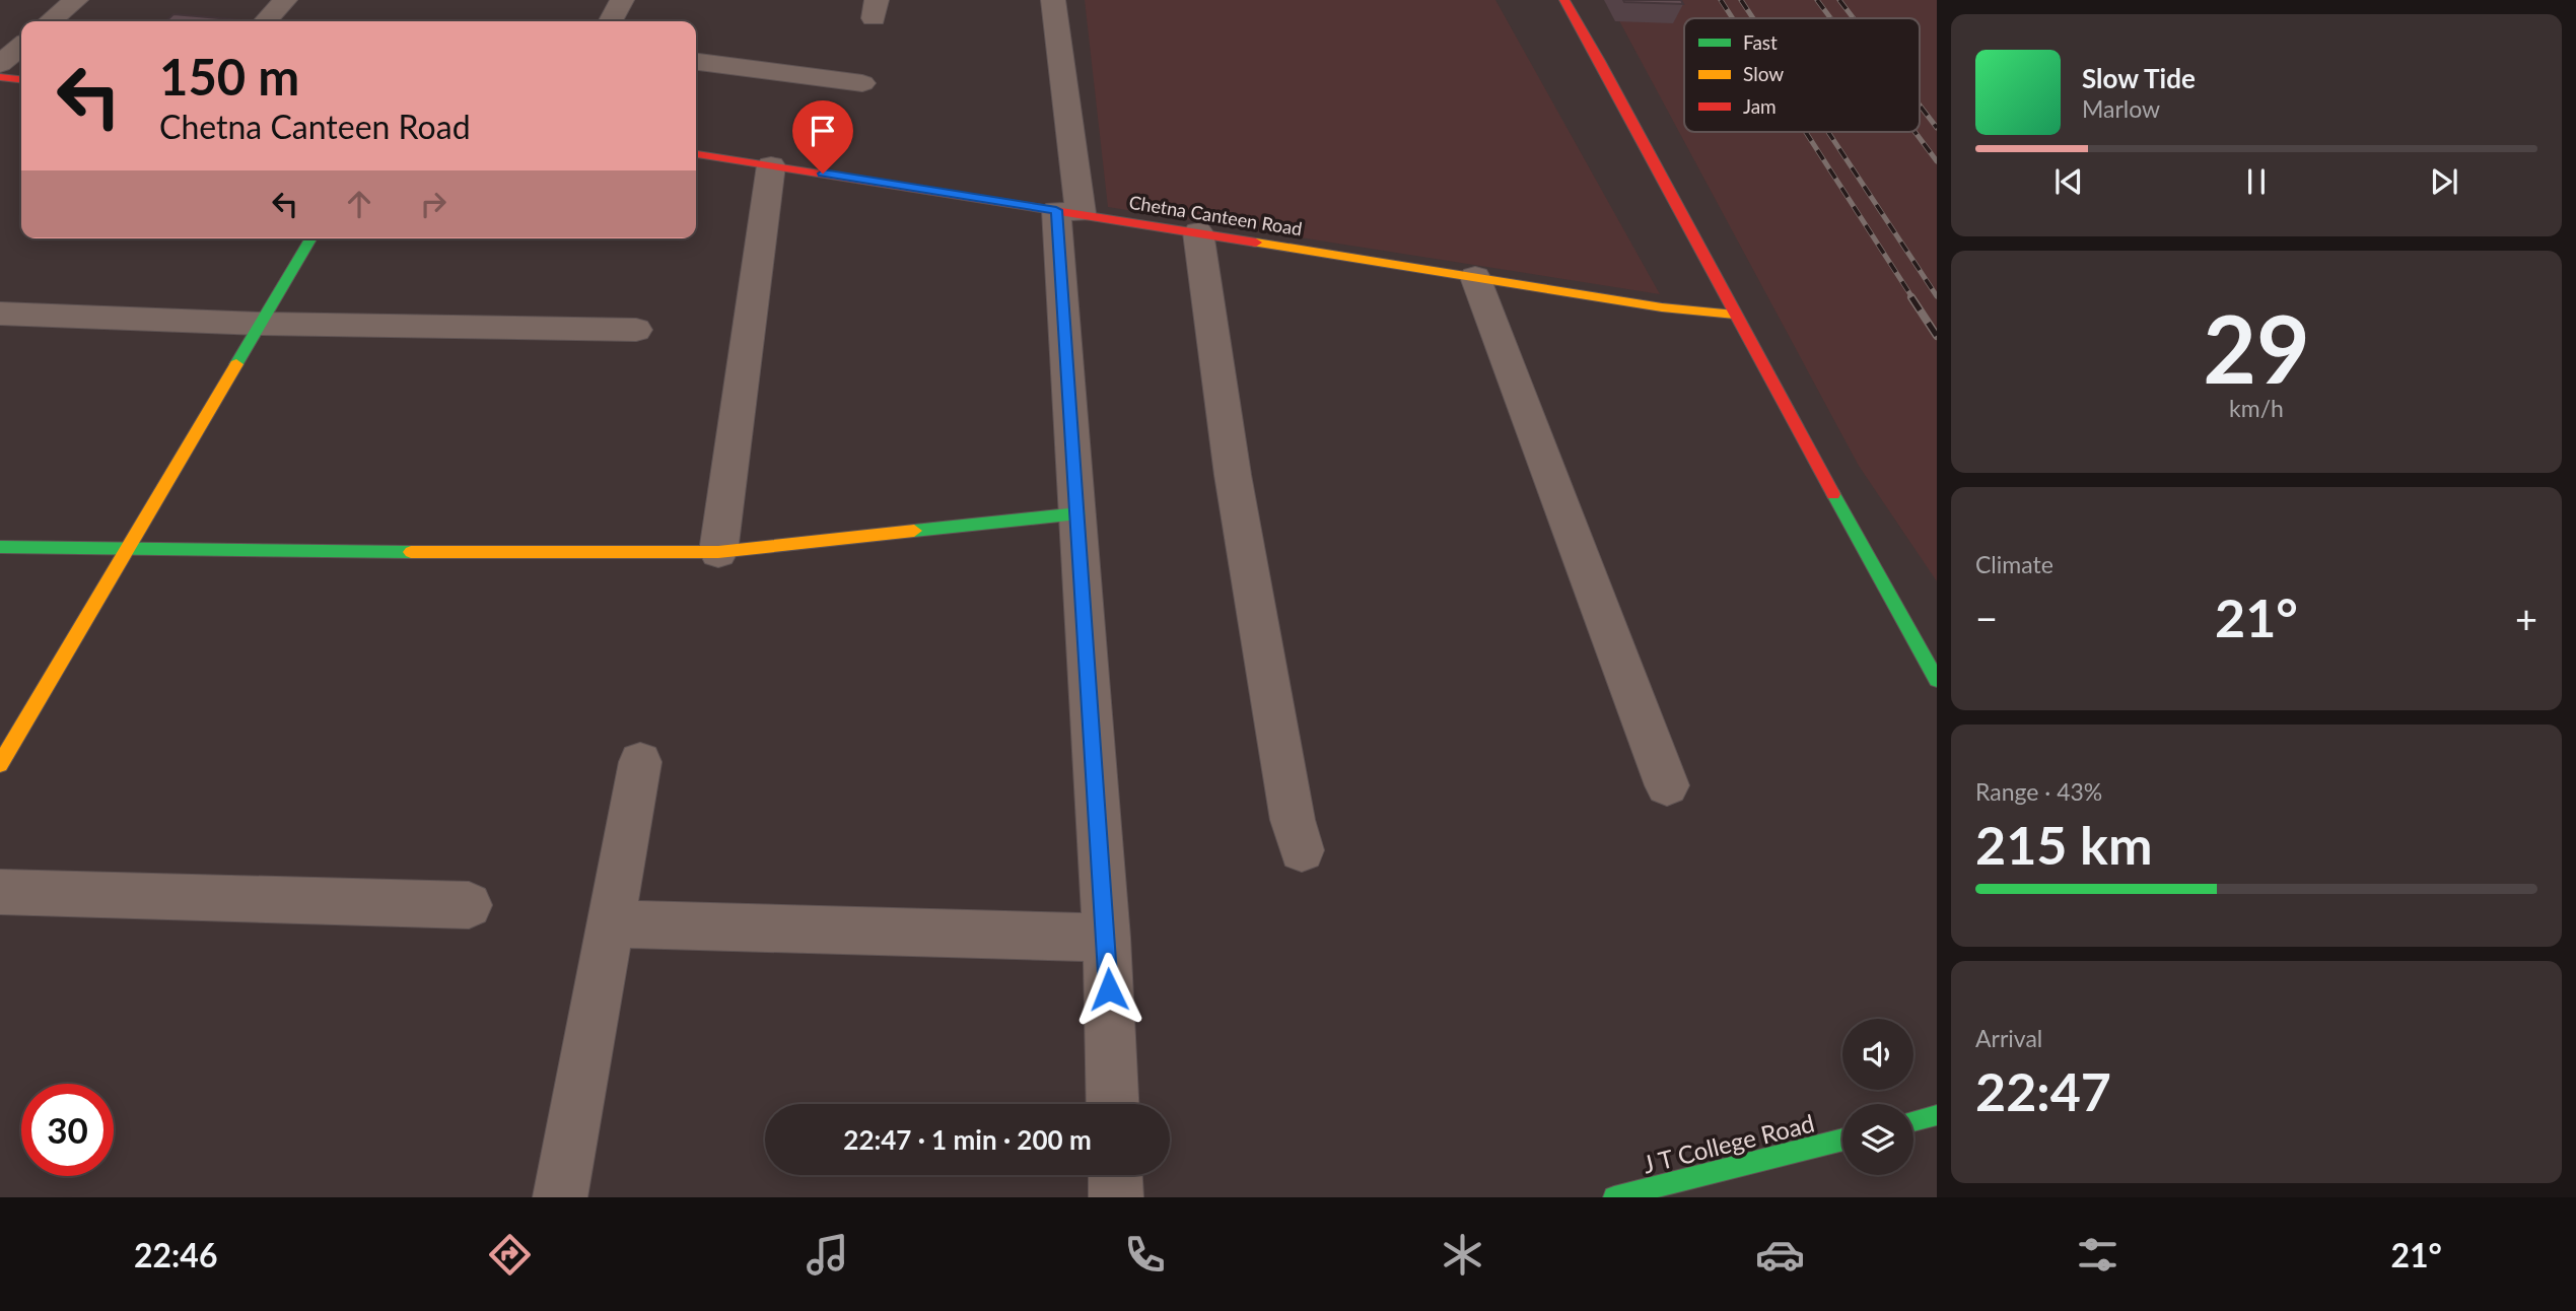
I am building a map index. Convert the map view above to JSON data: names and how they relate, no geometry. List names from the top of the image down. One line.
{"streets":{"street":["Chetna Canteen Road","J T College Road"]},"legend":["Fast","Slow","Jam"],"page":{"turn":["150 m","Chetna Canteen Road"],"song":["Slow Tide","Marlow"],"tile":[["29","km/h"],"Climate",["Range · 43%","215 km"],["Arrival","22:47"]],"heat":["−","21°","+"],"limit":"30","trip":"22:47 · 1 min · 200 m","tabs":["22:46","21°"]}}
